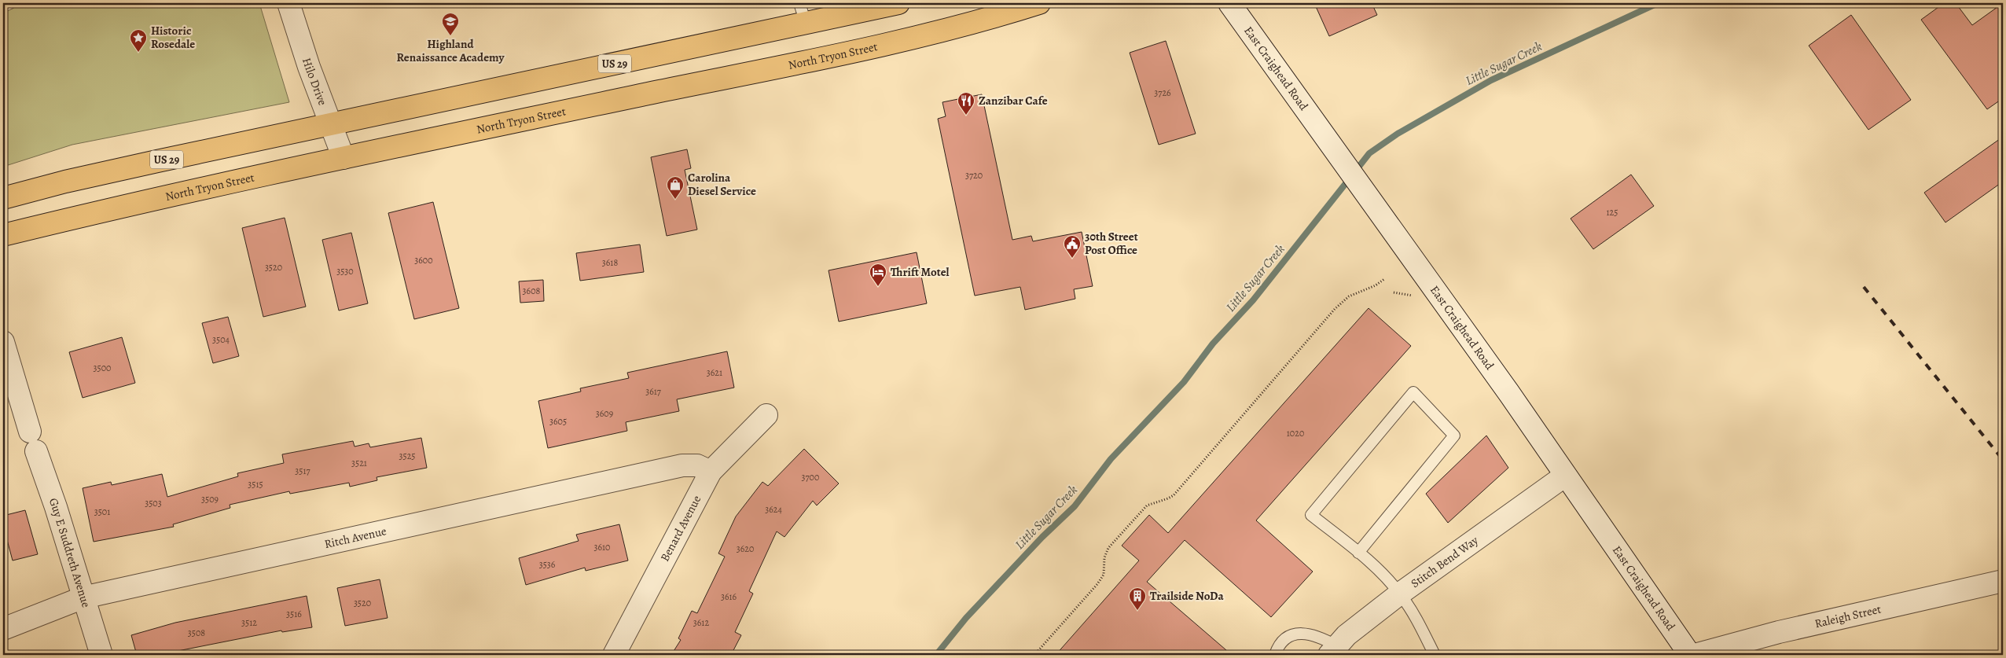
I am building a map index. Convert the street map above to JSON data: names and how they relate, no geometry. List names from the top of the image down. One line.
{"streets":{"main road":["North Tryon Street","US 29"],"street":["East Craighead Road","Hilo Drive","Benard Avenue","Ritch Avenue","Guy E Suddreth Avenue","Stitch Bend Way","Raleigh Street"]},"crossings":[["North Tryon Street","Hilo Drive"],["US 29","Hilo Drive"],["East Craighead Road","Stitch Bend Way"],["Benard Avenue","Ritch Avenue"],["Ritch Avenue","Guy E Suddreth Avenue"]],"water":["Little Sugar Creek"],"places":{"school or university":["Highland Renaissance Academy"],"place":["Historic Rosedale"],"restaurant":["Zanzibar Cafe"],"shop":["Carolina Diesel Service"],"public building":["30th Street Post Office"],"hotel":["Thrift Motel"],"building":["Trailside NoDa"]},"house_numbers":["3726","3720","125","3600","3618","3520","3530","3608","3504","3500","3621","3617","3609","3605","1020","3525","3521","3517","3700","3515","3509","3503","3624","3501","3610","3620","3536","3616","3520","3516","3512","3612","3508"]}
